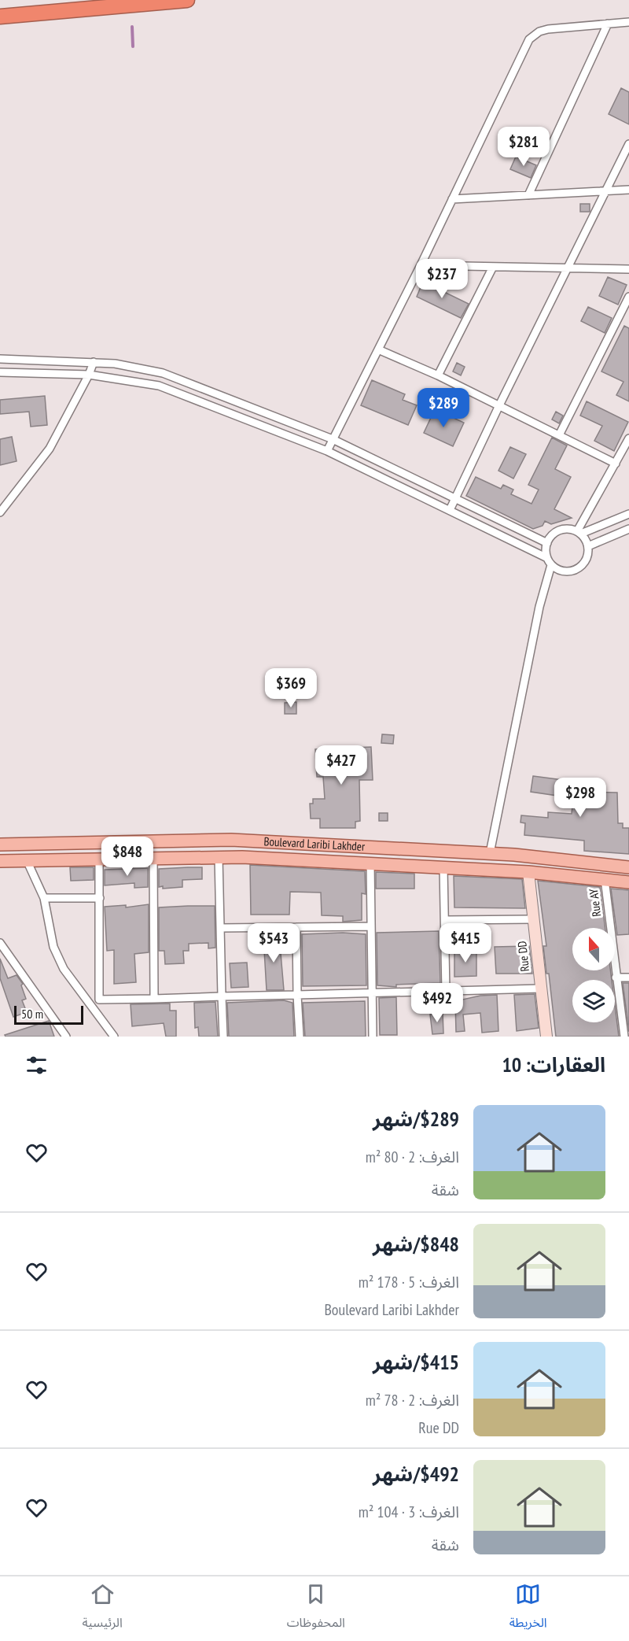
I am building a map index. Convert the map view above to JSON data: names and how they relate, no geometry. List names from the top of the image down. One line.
{"streets":{"main road":["Boulevard Laribi Lakhder"],"street":["Rue AY","Rue DD"]},"crossings":[["Boulevard Laribi Lakhder","Rue AY"],["Boulevard Laribi Lakhder","Rue DD"]],"scale_bar":"50 m","north":"top","page":{"price":["$281","$237","$289","$369","$427","$298","$848","$543","$415","$492"],"scale":"50 m","heading":"العقارات: 10","list":[{"name":"$289/شهر","note":"الغرف: 2 · 80 m² · شقة"},{"name":"$848/شهر","note":"الغرف: 5 · 178 m² · Boulevard Laribi Lakhder"},{"name":"$415/شهر","note":"الغرف: 2 · 78 m² · Rue DD"},{"name":"$492/شهر","note":"الغرف: 3 · 104 m² · شقة"}],"tabs":["الخريطة","المحفوظات","الرئيسية"]}}
